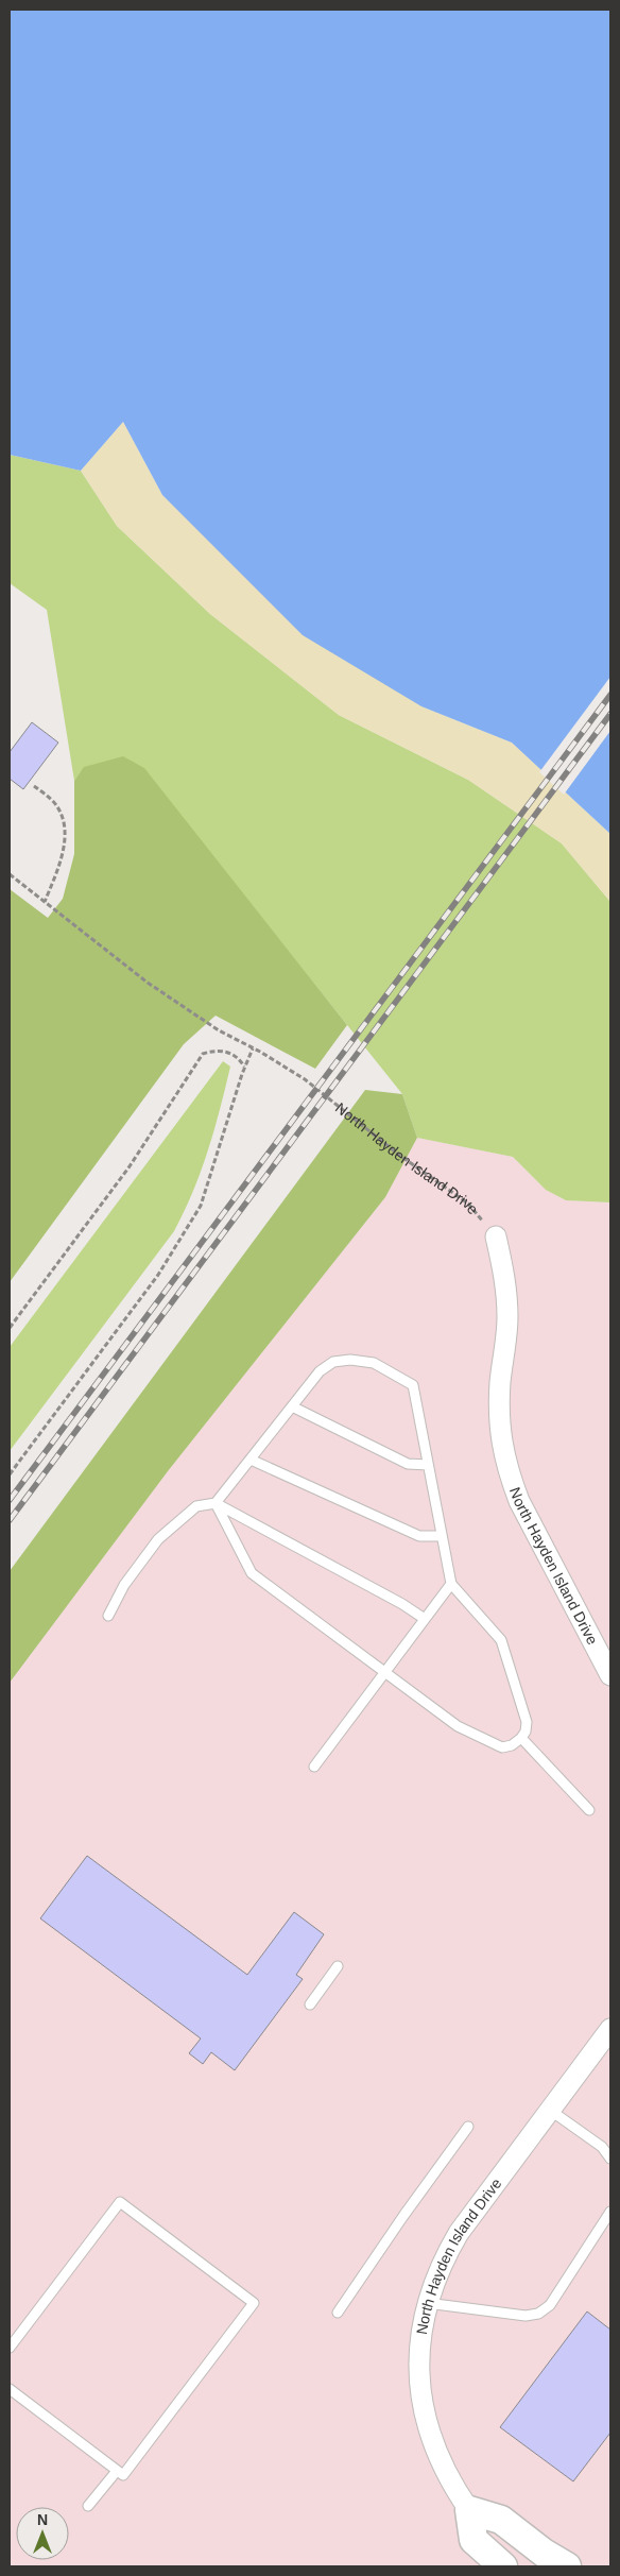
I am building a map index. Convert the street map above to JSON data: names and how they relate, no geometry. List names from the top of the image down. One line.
{"streets":{"street":["North Hayden Island Drive"]},"north":"top"}
